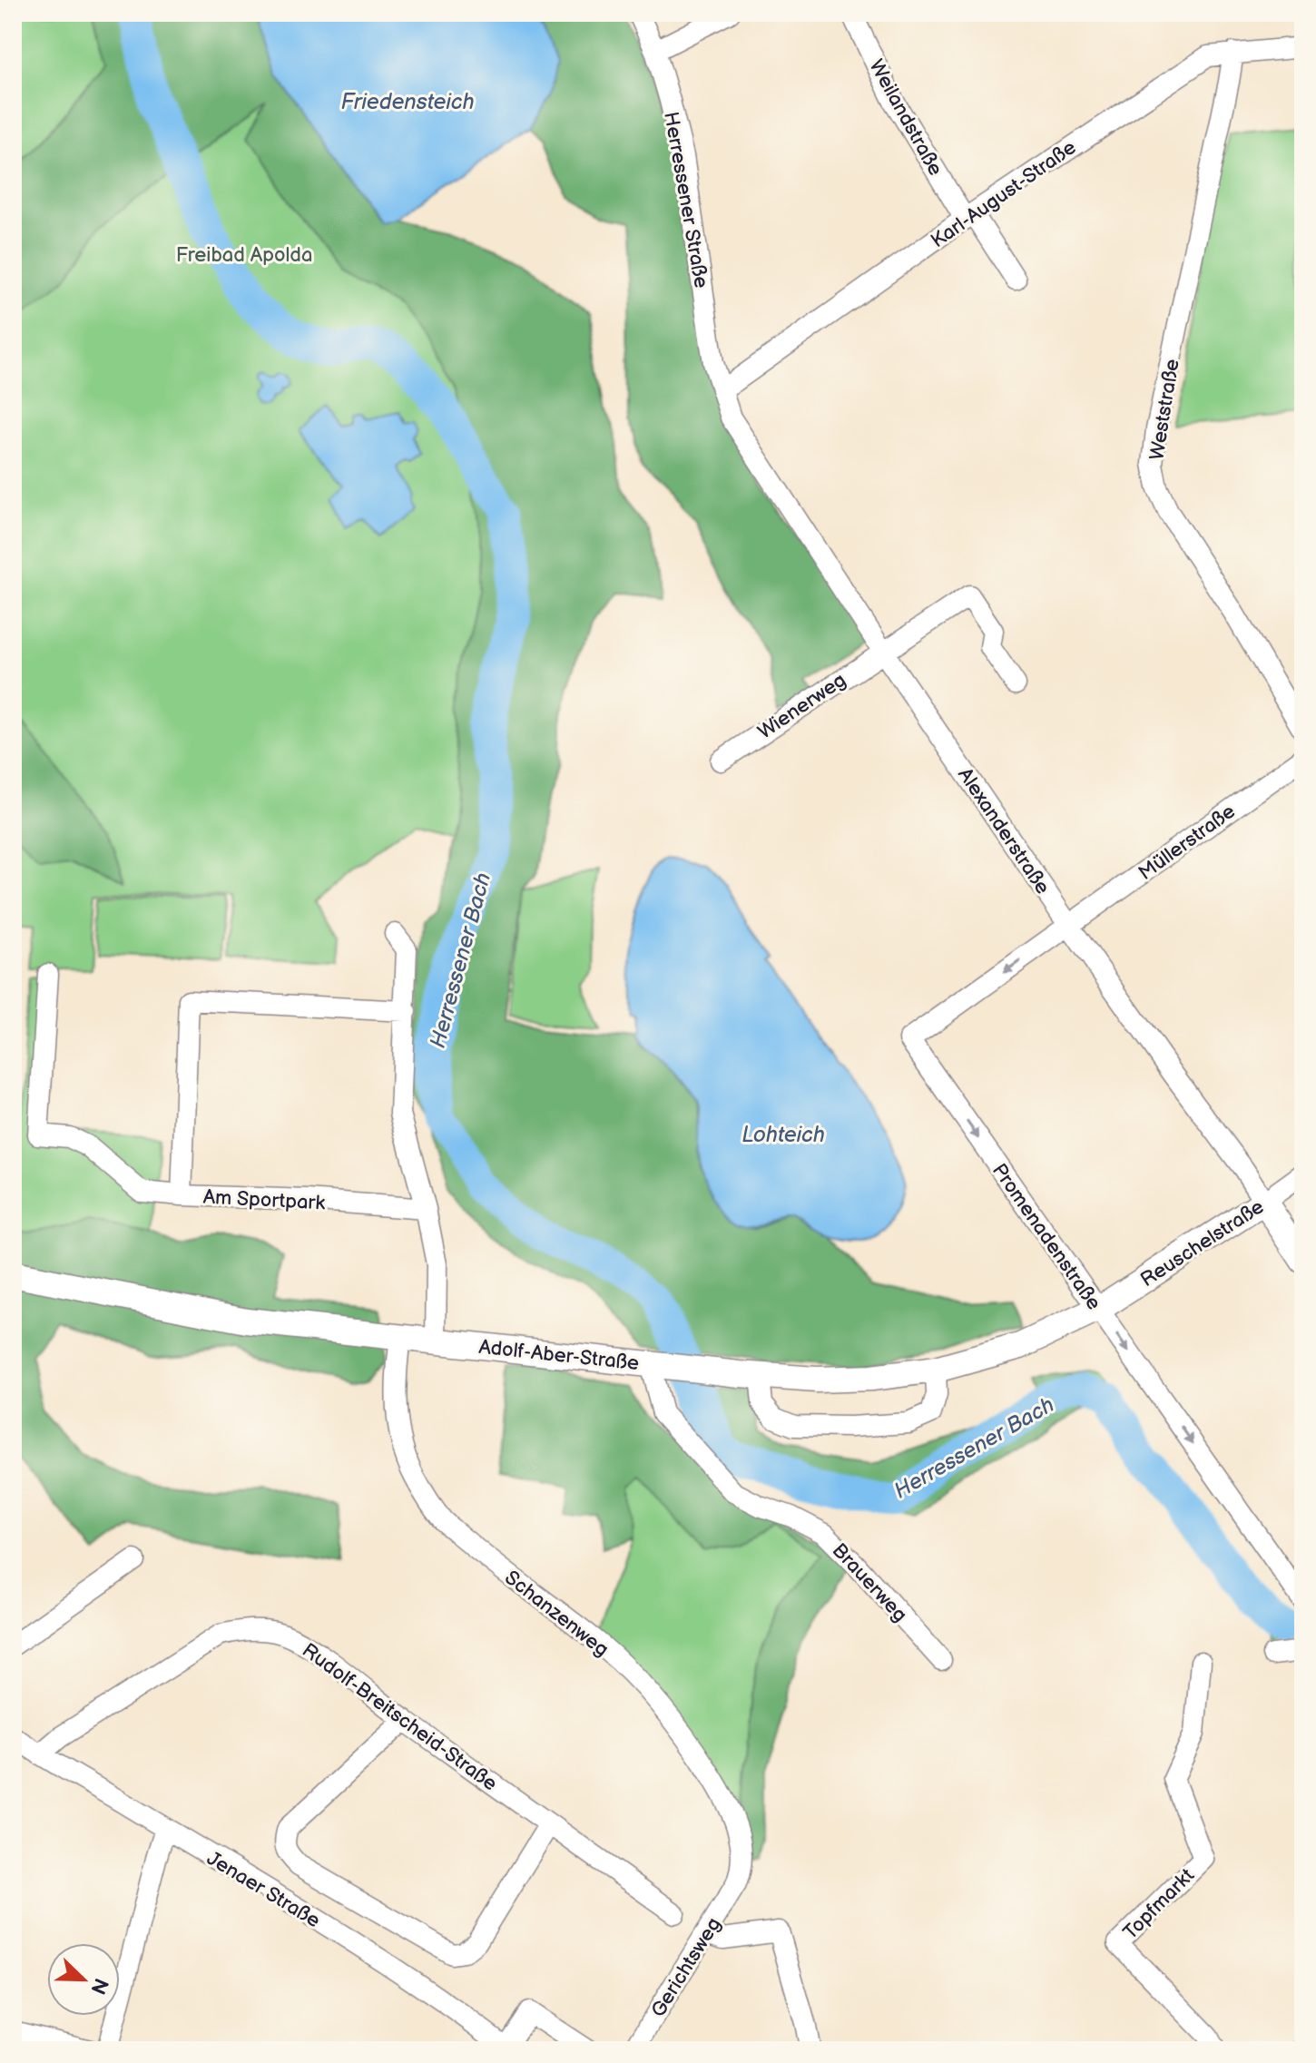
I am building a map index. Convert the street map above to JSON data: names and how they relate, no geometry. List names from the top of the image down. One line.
{"streets":{"main road":["Alexanderstraße","Reuschelstraße","Adolf-Aber-Straße"],"street":["Weilandstraße","Karl-August-Straße","Herressener Straße","Weststraße","Wienerweg","Müllerstraße","Am Sportpark","Promenadenstraße","Brauerweg","Schanzenweg","Rudolf-Breitscheid-Straße","Jenaer Straße","Topfmarkt","Gerichtsweg"]},"crossings":[["Weilandstraße","Karl-August-Straße"],["Karl-August-Straße","Herressener Straße"],["Karl-August-Straße","Weststraße"],["Karl-August-Straße","Alexanderstraße"],["Herressener Straße","Alexanderstraße"],["Wienerweg","Alexanderstraße"],["Alexanderstraße","Müllerstraße"],["Alexanderstraße","Promenadenstraße"],["Alexanderstraße","Reuschelstraße"],["Müllerstraße","Promenadenstraße"],["Promenadenstraße","Reuschelstraße"],["Promenadenstraße","Adolf-Aber-Straße"],["Reuschelstraße","Adolf-Aber-Straße"],["Adolf-Aber-Straße","Brauerweg"],["Adolf-Aber-Straße","Schanzenweg"],["Schanzenweg","Gerichtsweg"],["Rudolf-Breitscheid-Straße","Jenaer Straße"]],"one_way":["Promenadenstraße"],"water":["Friedensteich","Herressener Bach","Lohteich"],"parks":["Freibad Apolda"],"north":"bottom right"}
